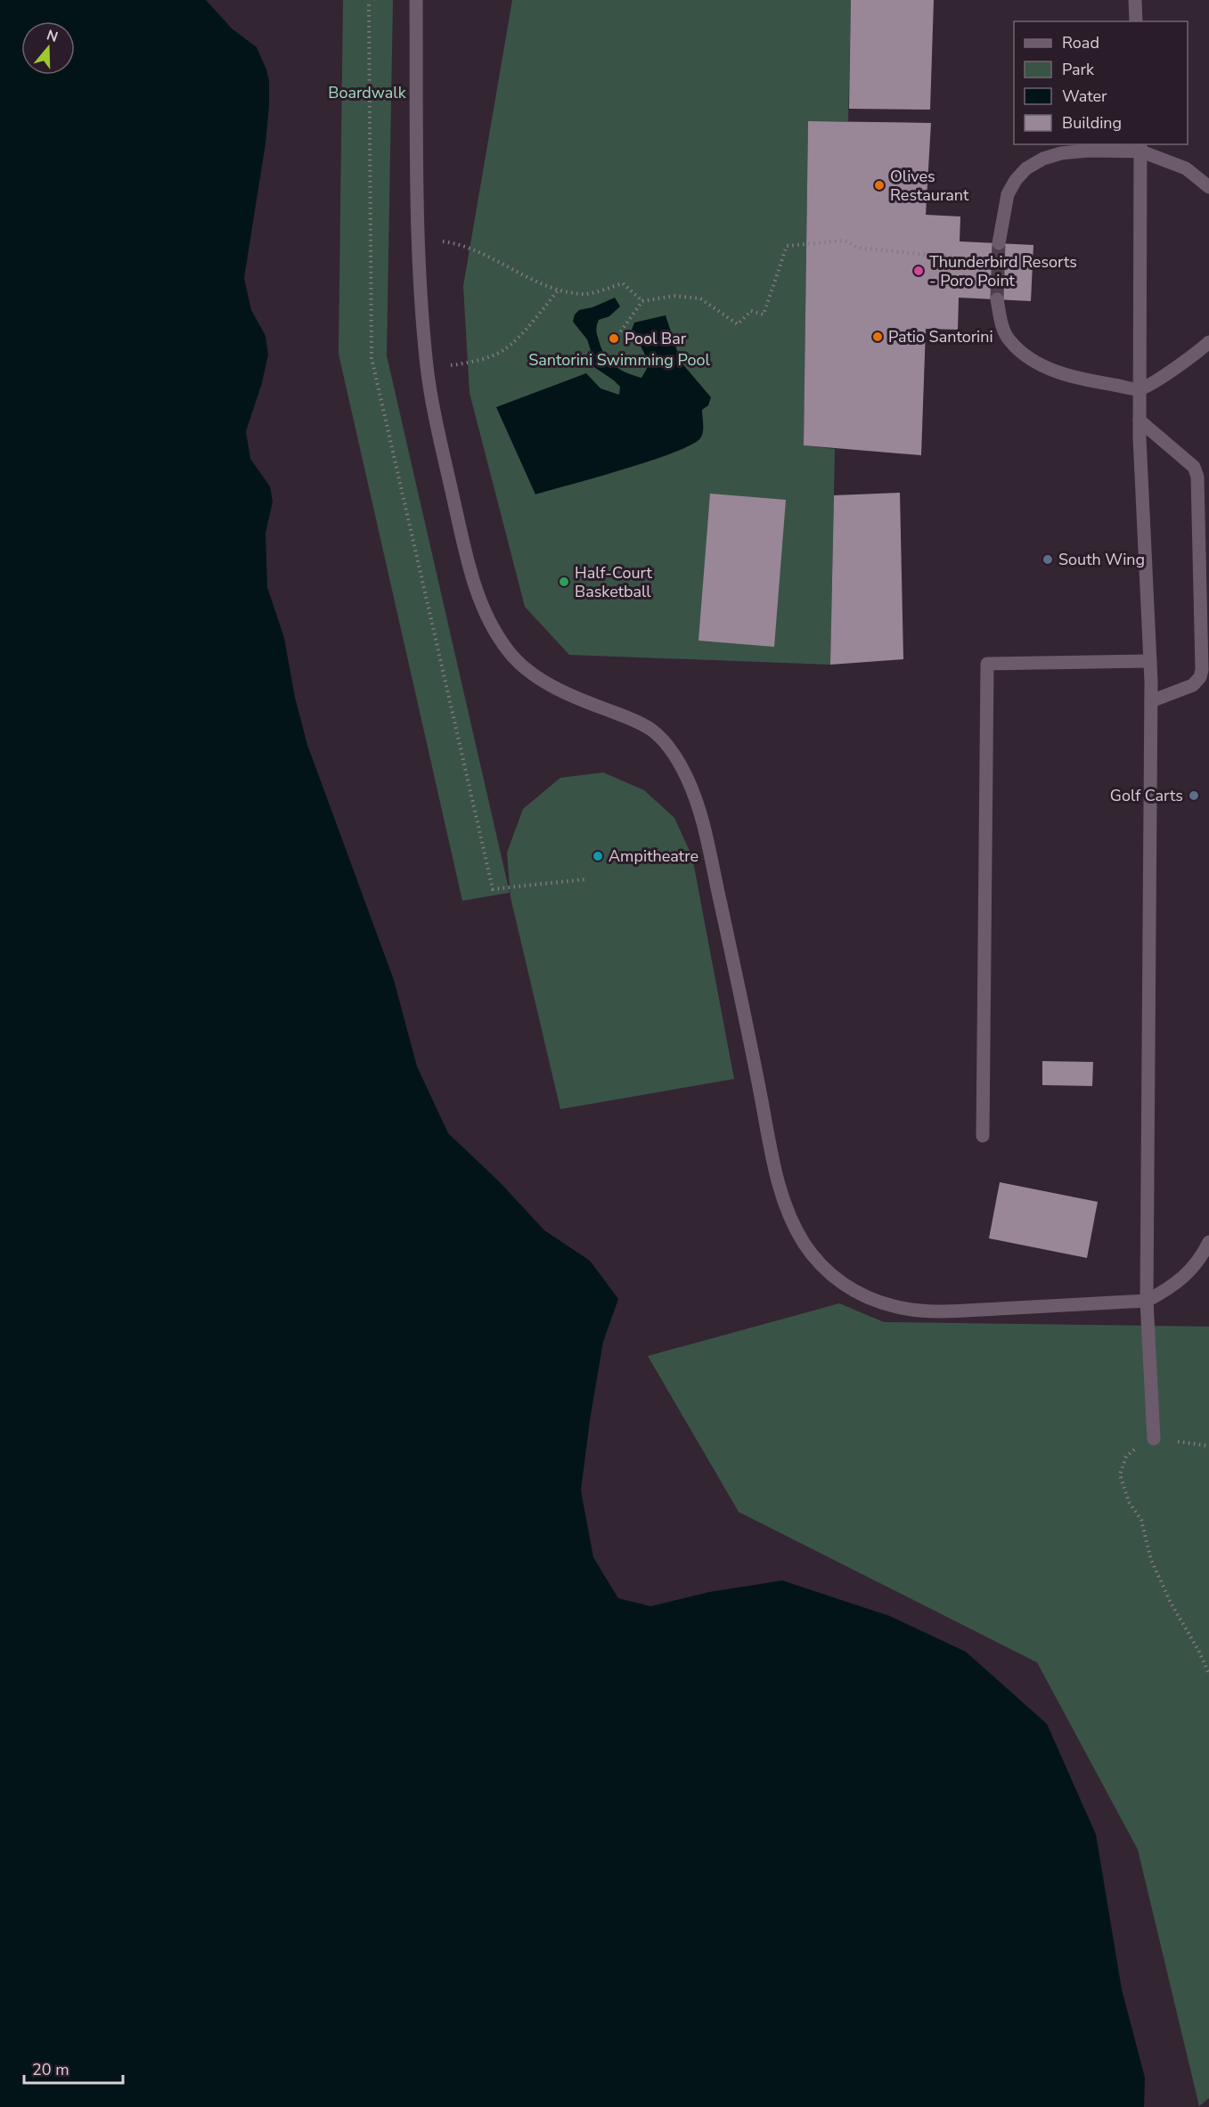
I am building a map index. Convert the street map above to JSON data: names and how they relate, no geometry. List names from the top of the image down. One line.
{"parks":["Boardwalk","Santorini Swimming Pool"],"places":["Olives Restaurant","Thunderbird Resorts - Poro Point","Patio Santorini","Pool Bar","South Wing","Half-Court Basketball","Golf Carts","Ampitheatre"],"legend":["Road","Park","Water","Building"],"scale_bar":"20 m","north":"top"}
